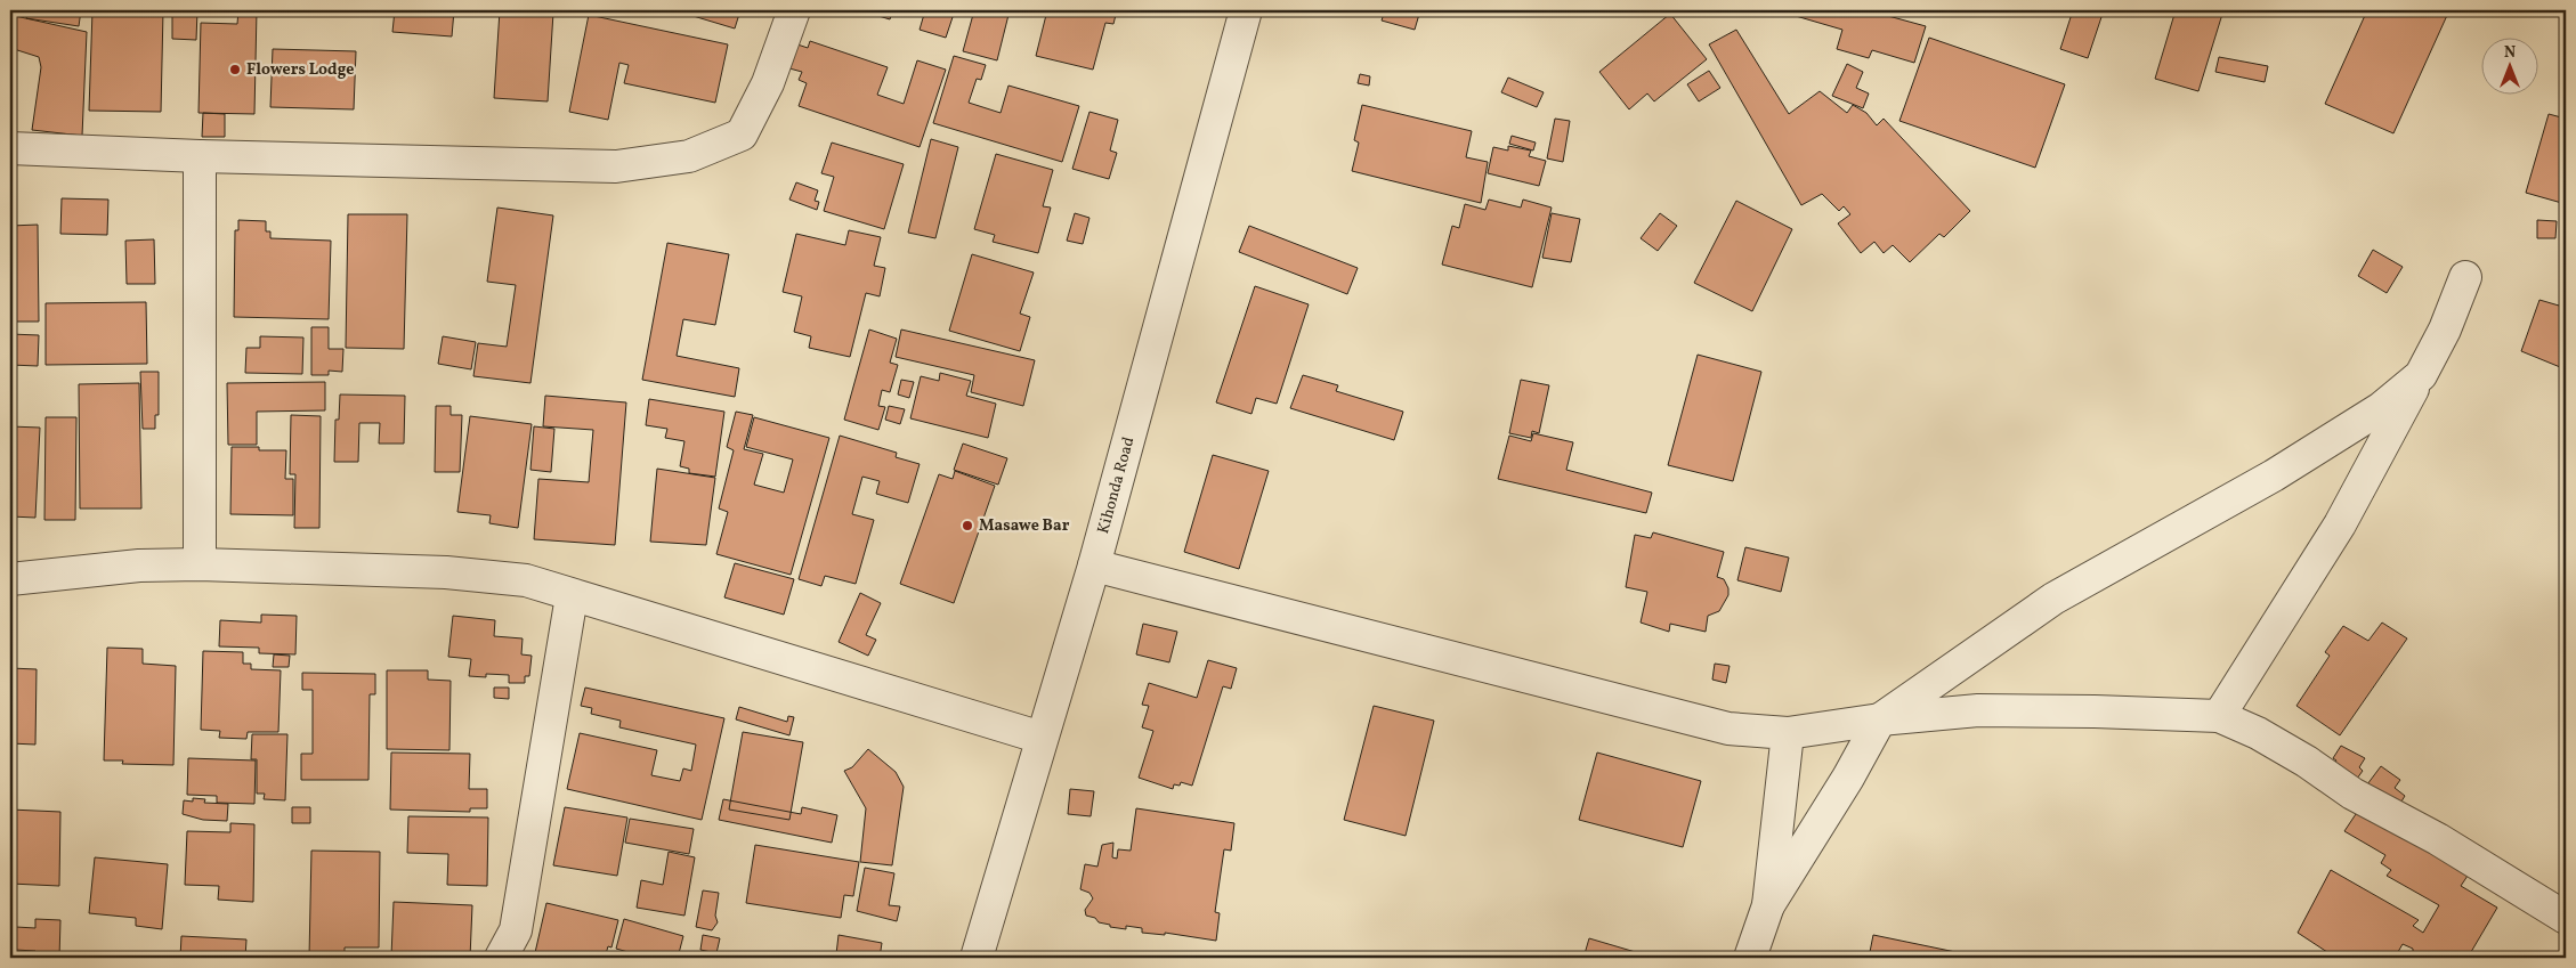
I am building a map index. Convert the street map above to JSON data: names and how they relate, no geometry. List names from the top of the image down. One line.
{"streets":{"street":["Kihonda Road"]},"places":["Flowers Lodge","Masawe Bar"],"north":"top"}
